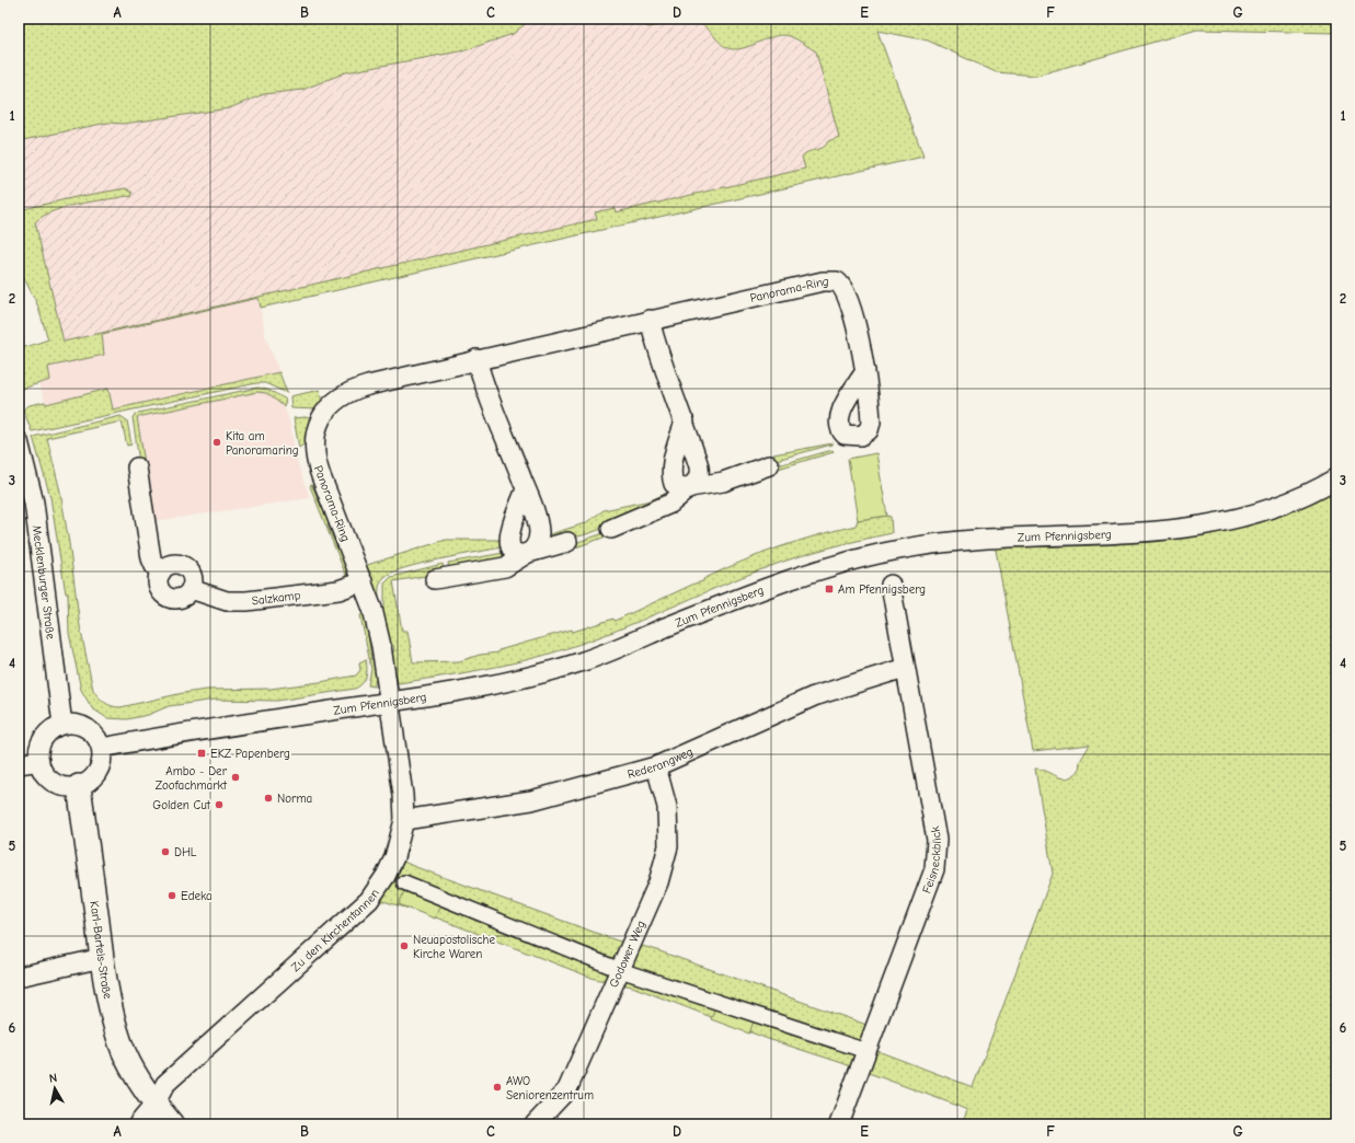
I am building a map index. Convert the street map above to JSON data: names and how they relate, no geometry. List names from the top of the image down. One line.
{"streets":{"street":["Panorama-Ring","Zum Pfennigsberg","Mecklenburger Straße","Salzkamp","Rederangweg","Feisneckblick","Zu den Kirchentannen","Karl-Bartels-Straße","Godower Weg"]},"crossings":[["Panorama-Ring","Zum Pfennigsberg"],["Panorama-Ring","Salzkamp"],["Panorama-Ring","Zu den Kirchentannen"],["Zum Pfennigsberg","Mecklenburger Straße"],["Zum Pfennigsberg","Zu den Kirchentannen"],["Zum Pfennigsberg","Karl-Bartels-Straße"],["Mecklenburger Straße","Karl-Bartels-Straße"],["Rederangweg","Feisneckblick"],["Rederangweg","Zu den Kirchentannen"],["Rederangweg","Godower Weg"],["Zu den Kirchentannen","Karl-Bartels-Straße"]],"places":{"other":["Kita am Panoramaring","Ambo - Der Zoofachmarkt","Norma","Golden Cut","DHL","Edeka","Neuapostolische Kirche Waren","AWO Seniorenzentrum"],"transit":["Am Pfennigsberg","EKZ Papenberg"]},"north":"top","grid":{"columns":["A","B","C","D","E","F","G"],"rows":["1","2","3","4","5","6"]}}
